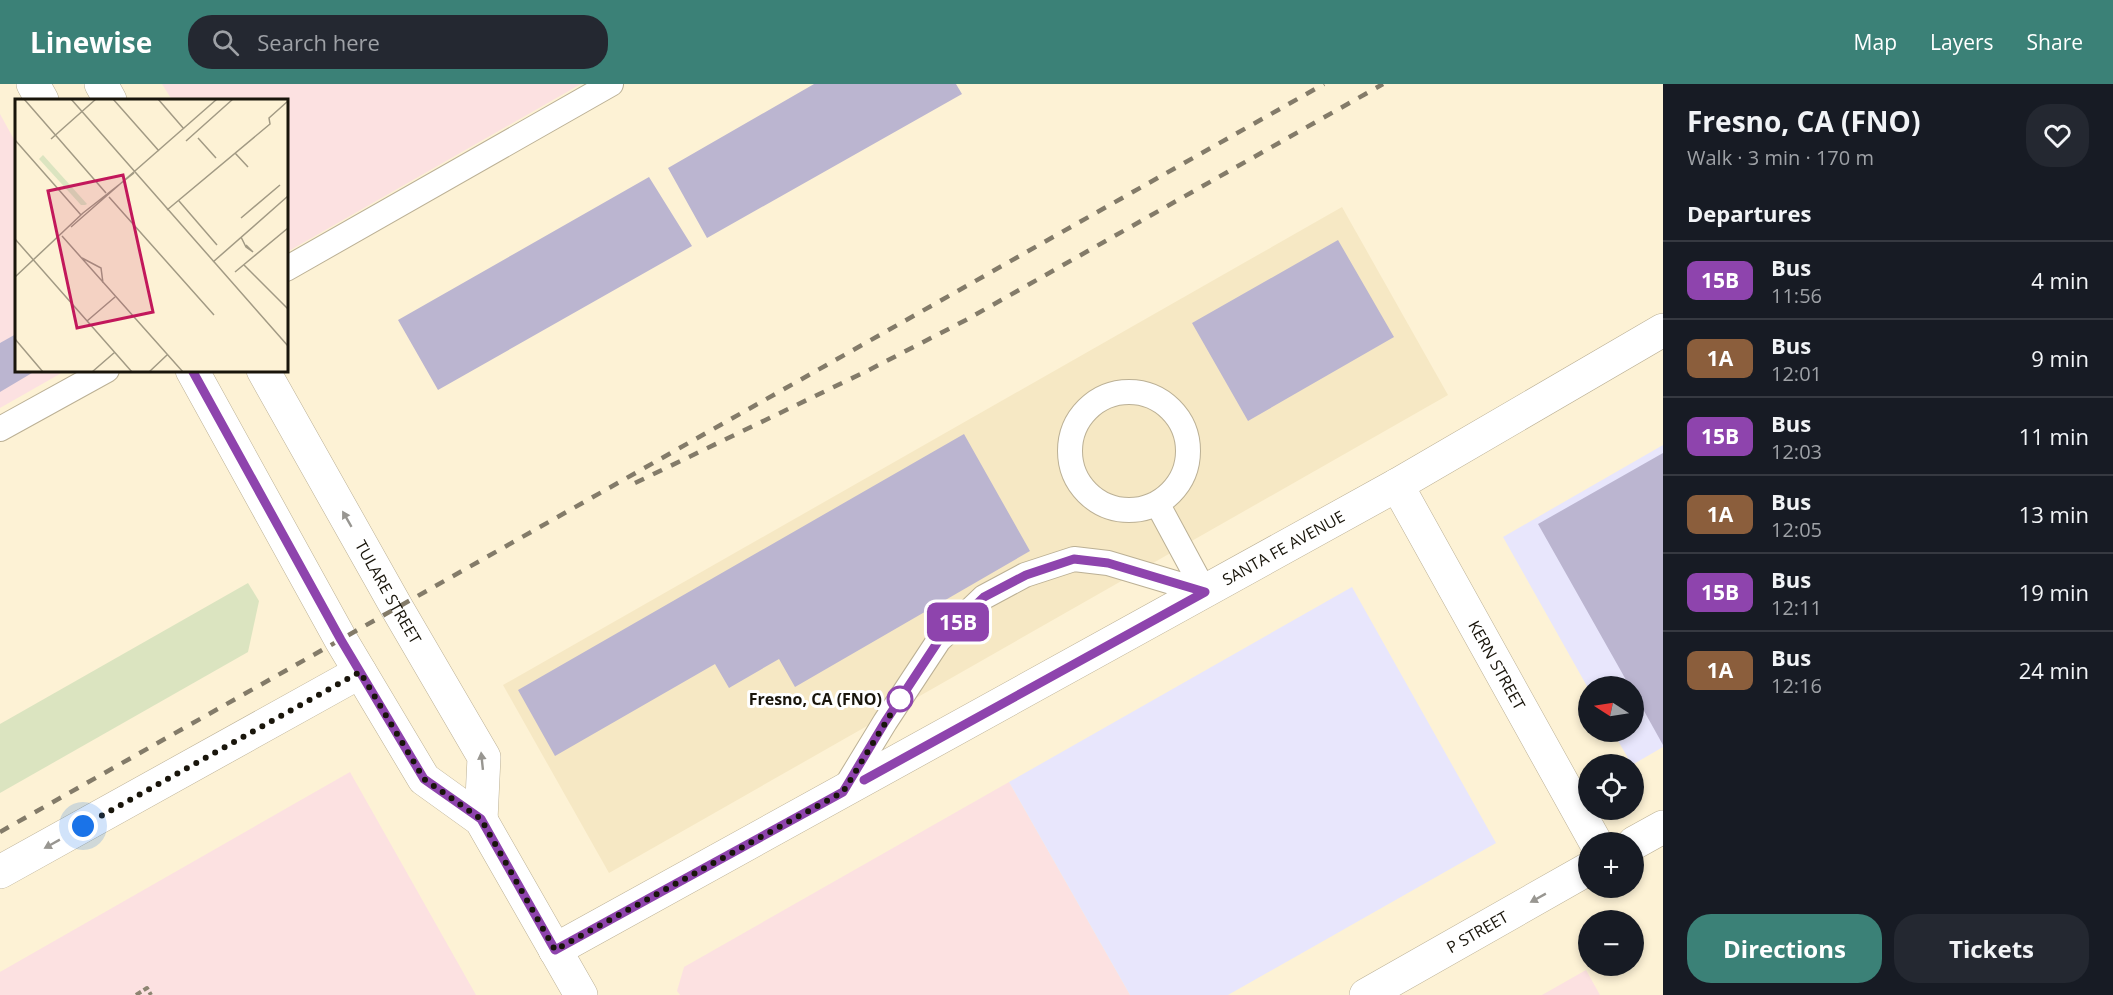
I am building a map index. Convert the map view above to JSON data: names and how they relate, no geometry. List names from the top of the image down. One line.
{"streets":{"street":["SANTA FE AVENUE","TULARE STREET","KERN STREET","P STREET"]},"crossings":[["SANTA FE AVENUE","KERN STREET"]],"one_way":["P STREET"],"places":["Fresno, CA (FNO)"],"lines":["bus line 15B"],"north":"left","page":{"header":"Linewise","search":"Search here","nav":["Map","Layers","Share"],"on_map":"15B","heading":[["Fresno, CA (FNO)","Walk · 3 min · 170 m"],"Departures"],"list":[{"mark":"15B","name":"Bus","note":"11:56","value":"4 min"},{"mark":"1A","name":"Bus","note":"12:01","value":"9 min"},{"mark":"15B","name":"Bus","note":"12:03","value":"11 min"},{"mark":"1A","name":"Bus","note":"12:05","value":"13 min"},{"mark":"15B","name":"Bus","note":"12:11","value":"19 min"},{"mark":"1A","name":"Bus","note":"12:16","value":"24 min"}],"map_buttons":["+","−"],"buttons":["Directions","Tickets"]}}
